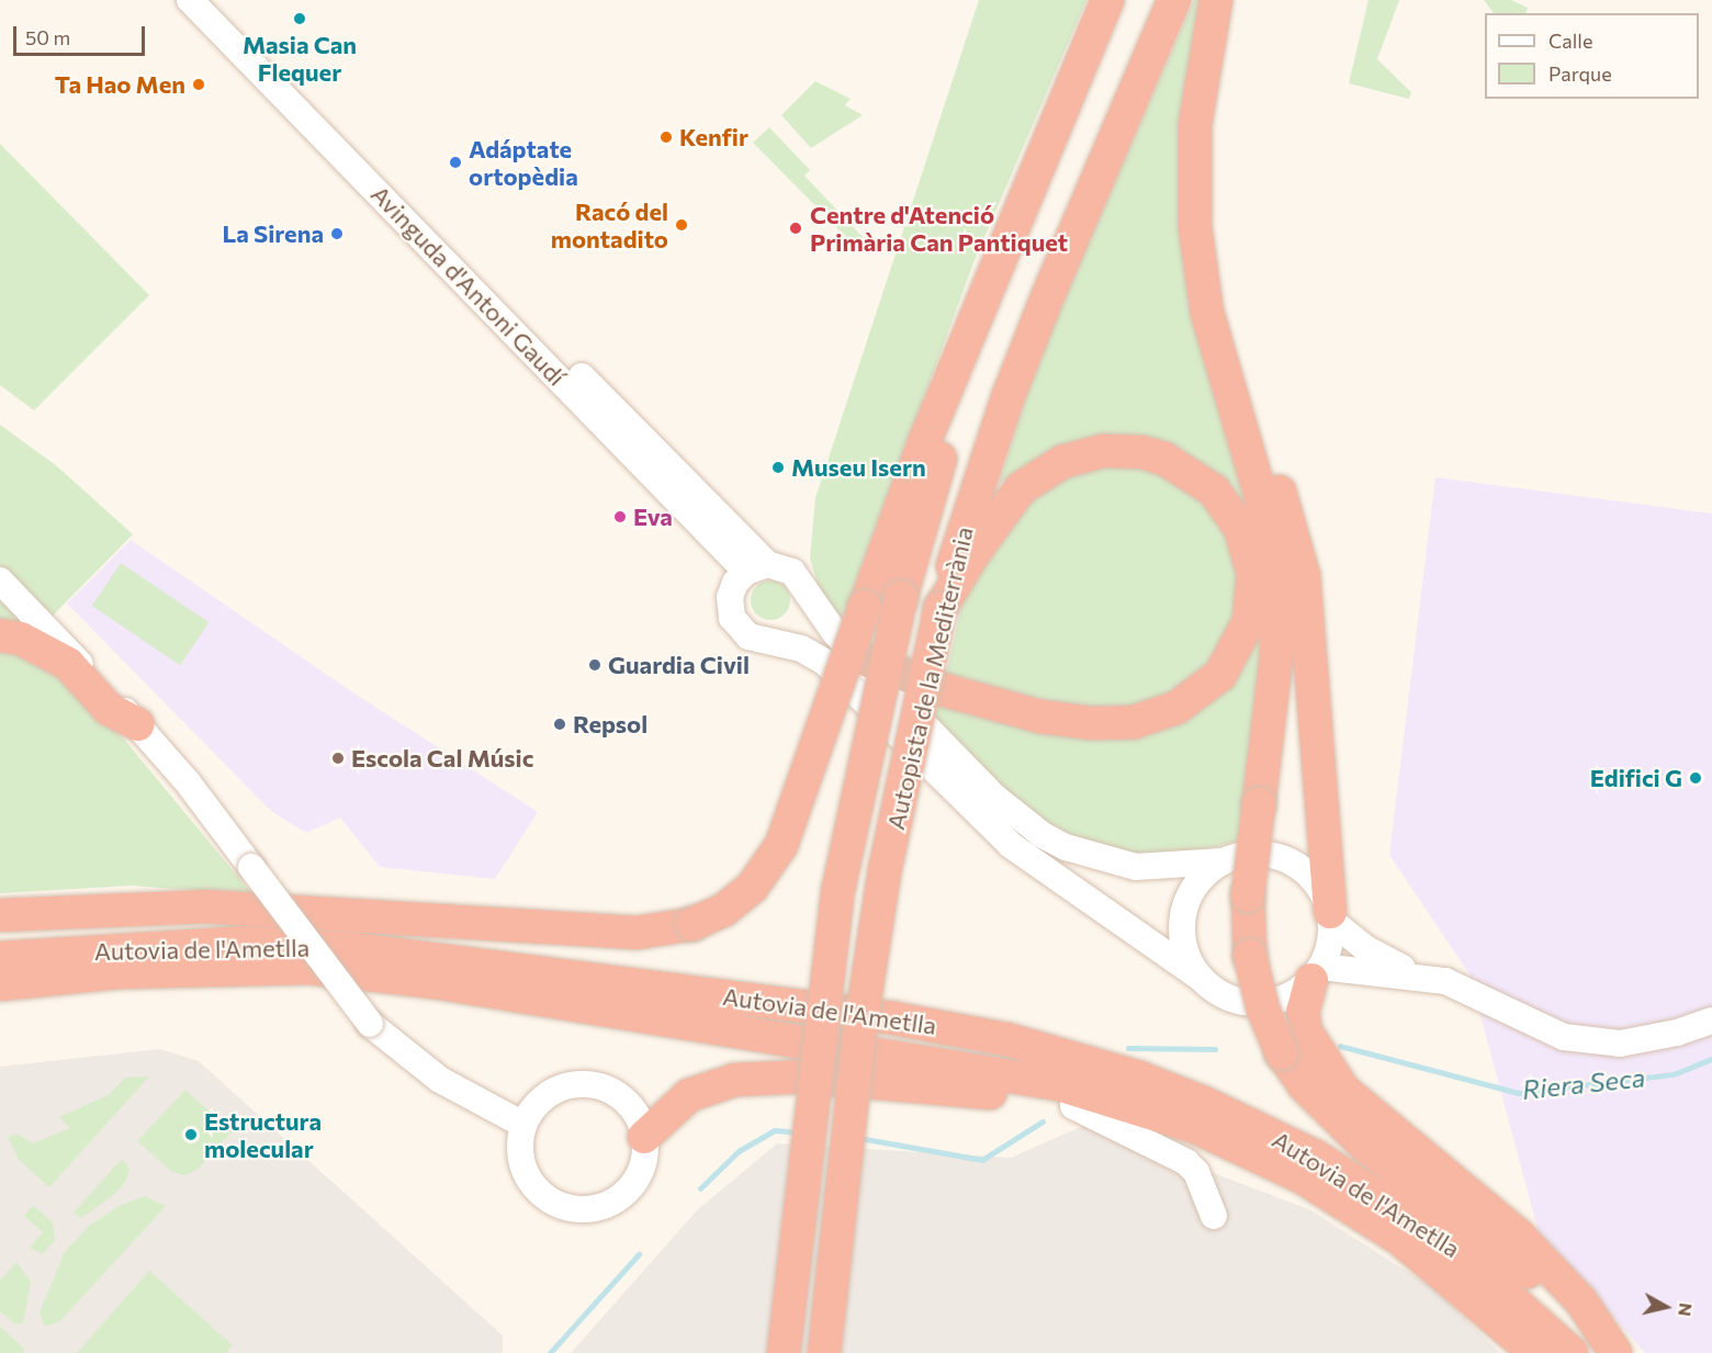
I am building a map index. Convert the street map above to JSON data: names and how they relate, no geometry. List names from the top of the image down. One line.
{"streets":{"highway":["Autopista de la Mediterrània","Autovia de l'Ametlla"],"street":["Avinguda d'Antoni Gaudí"]},"water":["Riera Seca"],"places":["Masia Can Flequer","Ta Hao Men","Kenfir","Adáptate ortopèdia","Racó del montadito","Centre d'Atenció Primària Can Pantiquet","La Sirena","Museu Isern","Eva","Guardia Civil","Repsol","Escola Cal Músic","Edifici G","Estructura molecular"],"legend":["Calle","Parque"],"scale_bar":"50 m","north":"right"}
